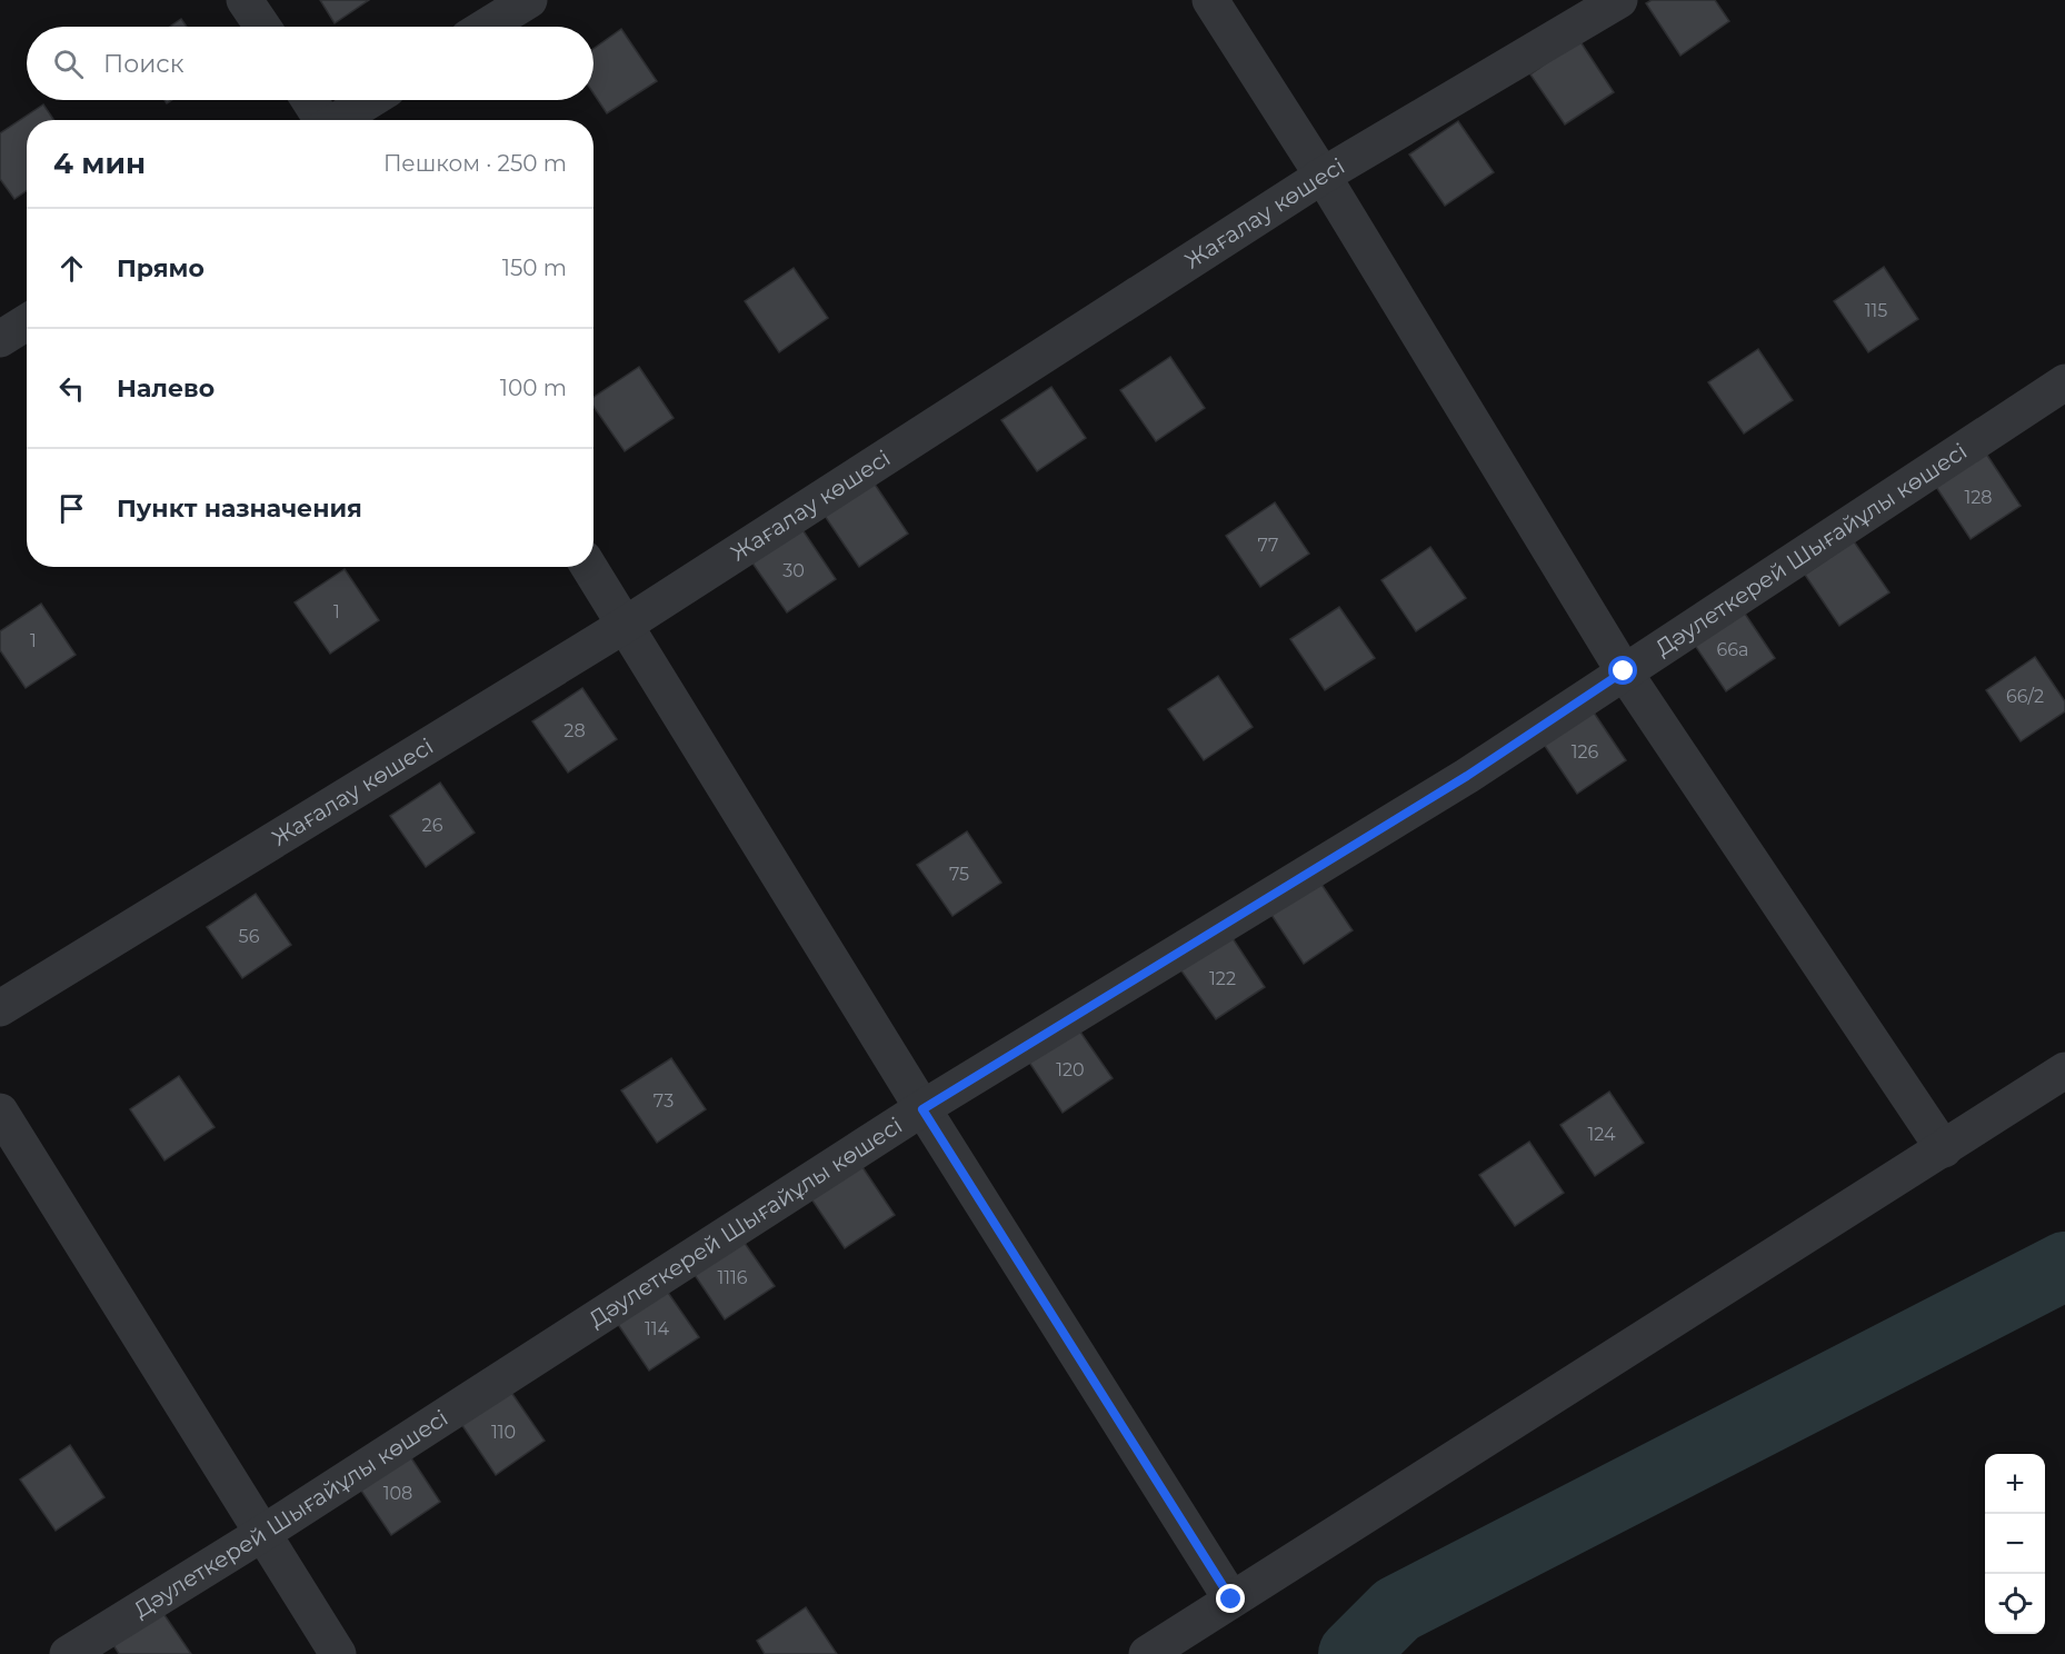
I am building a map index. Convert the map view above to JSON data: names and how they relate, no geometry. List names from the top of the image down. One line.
{"streets":{"street":["Жағалау көшесі","Дәулеткерей Шығайұлы көшесі"]},"house_numbers":["115","128","77","30","1","1","66а","66/2","28","126","26","75","56","122","120","73","124","1116","114","110","108"],"page":{"search":"Поиск","heading":["4 мин","Пешком · 250 m"],"list":[["Прямо","150 m"],["Налево","100 m"],"Пункт назначения"],"map_buttons":["+","−"]}}
